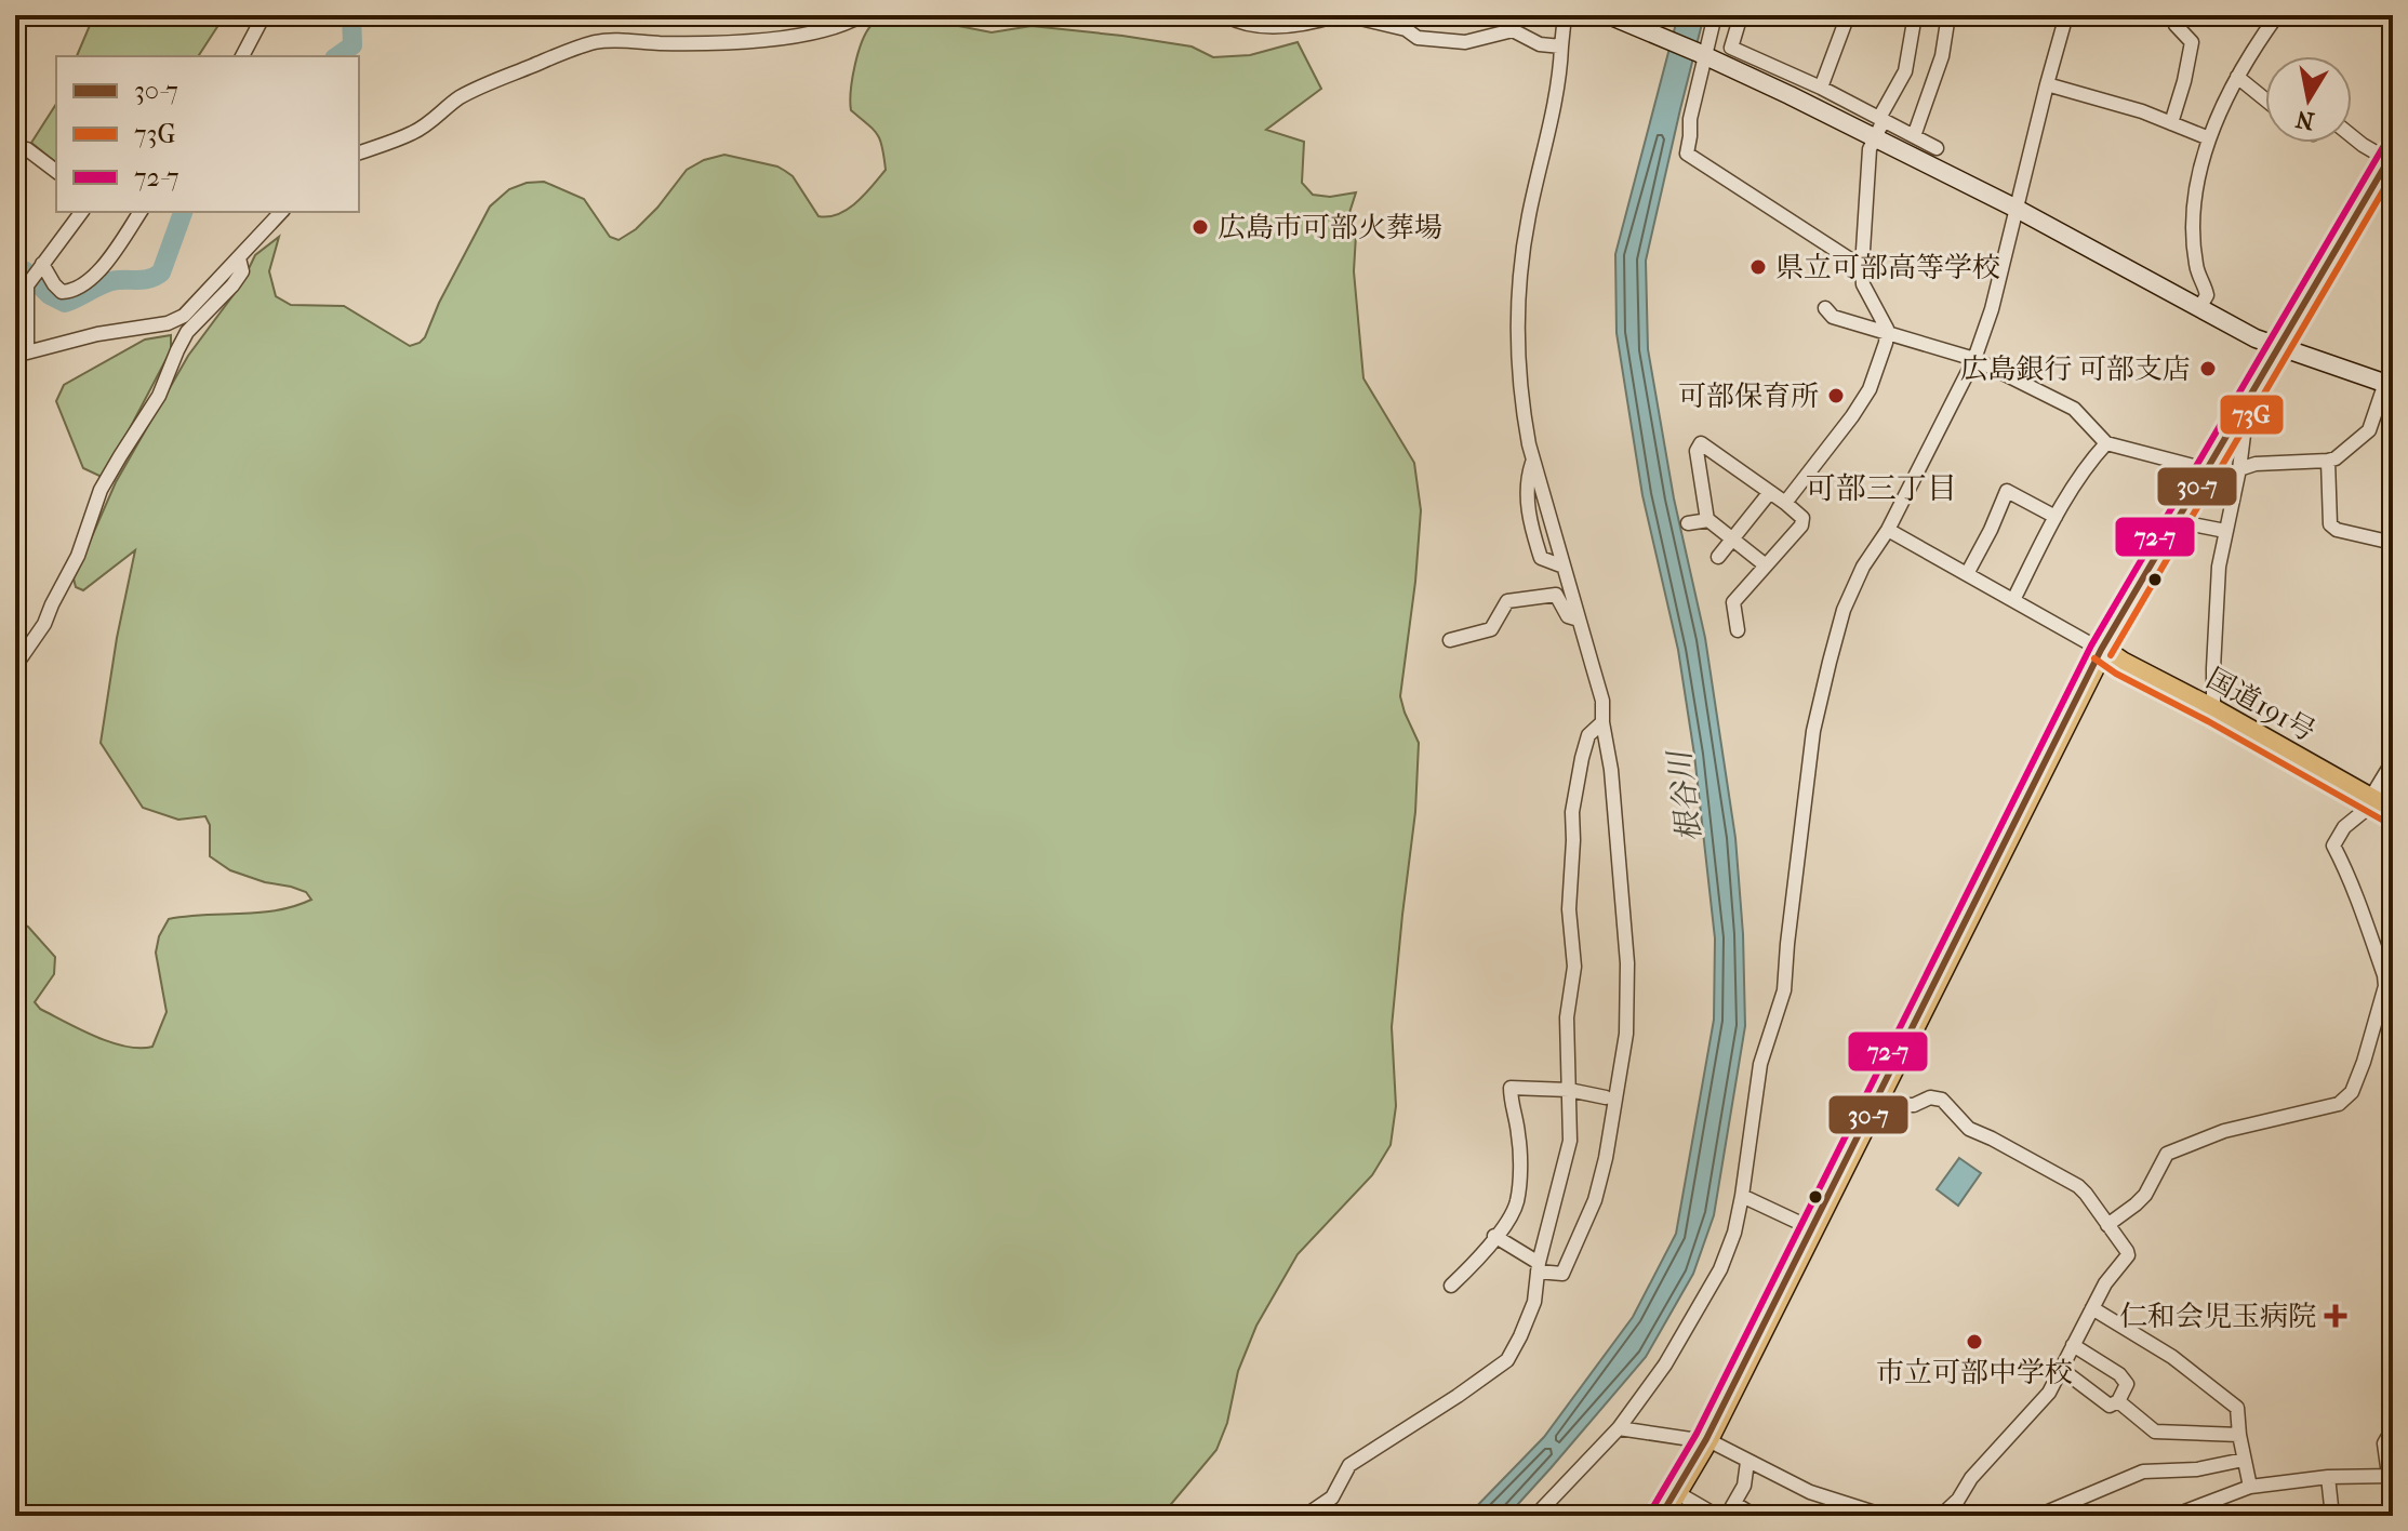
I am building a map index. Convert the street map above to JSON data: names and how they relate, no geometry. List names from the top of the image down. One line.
{"streets":{"highway":["国道191号"]},"districts":["可部三丁目"],"water":["根谷川"],"places":{"other":["広島市可部火葬場","県立可部高等学校","広島銀行 可部支店","可部保育所","市立可部中学校"],"health":["仁和会児玉病院"]},"lines":["transit line 72-7","transit line 30-7","transit line 73G"],"legend":["30-7","73G","72-7"],"north":"bottom"}
